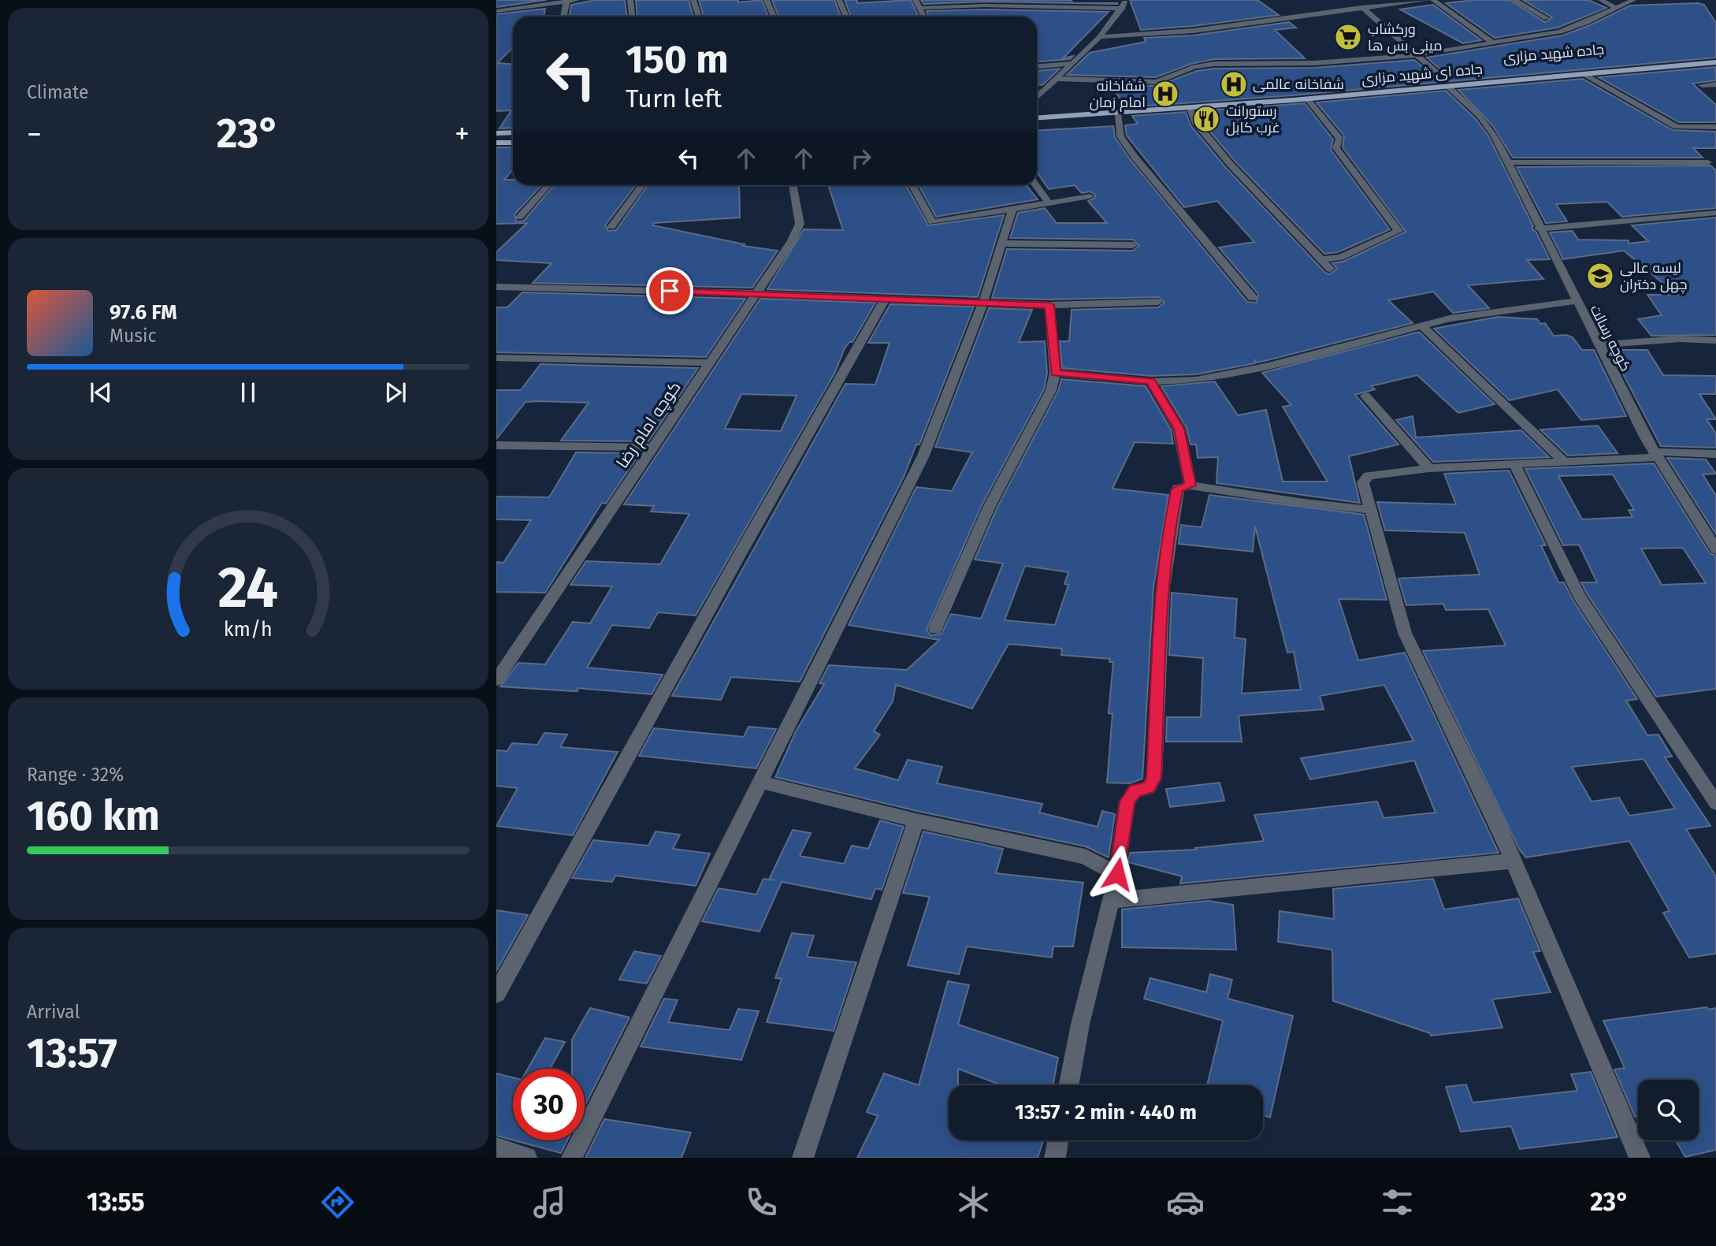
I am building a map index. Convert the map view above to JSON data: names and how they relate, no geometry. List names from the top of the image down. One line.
{"streets":{"main road":["جاده شهید مزاری","جاده ای شهید مزاری"],"street":["کوچه رسالت","کوچه امام رضا"]},"crossings":[["جاده ای شهید مزاری","کوچه رسالت"]],"places":{"supermarket":["ورکشاب مینی بس ها"],"hospital":["شفاخانه عالمی","شفاخانه امام زمان"],"restaurant":["رستورانت غرب کابل"],"school or university":["لیسه عالی چهل دختران"]},"page":{"tile":["Climate",["Range · 32%","160 km"],["Arrival","13:57"]],"turn":["150 m","Turn left"],"heat":["−","23°","+"],"song":["97.6 FM","Music"],"limit":"30","trip":"13:57 · 2 min · 440 m","tabs":["13:55","23°"],"gauge":["24","km/h"]}}
